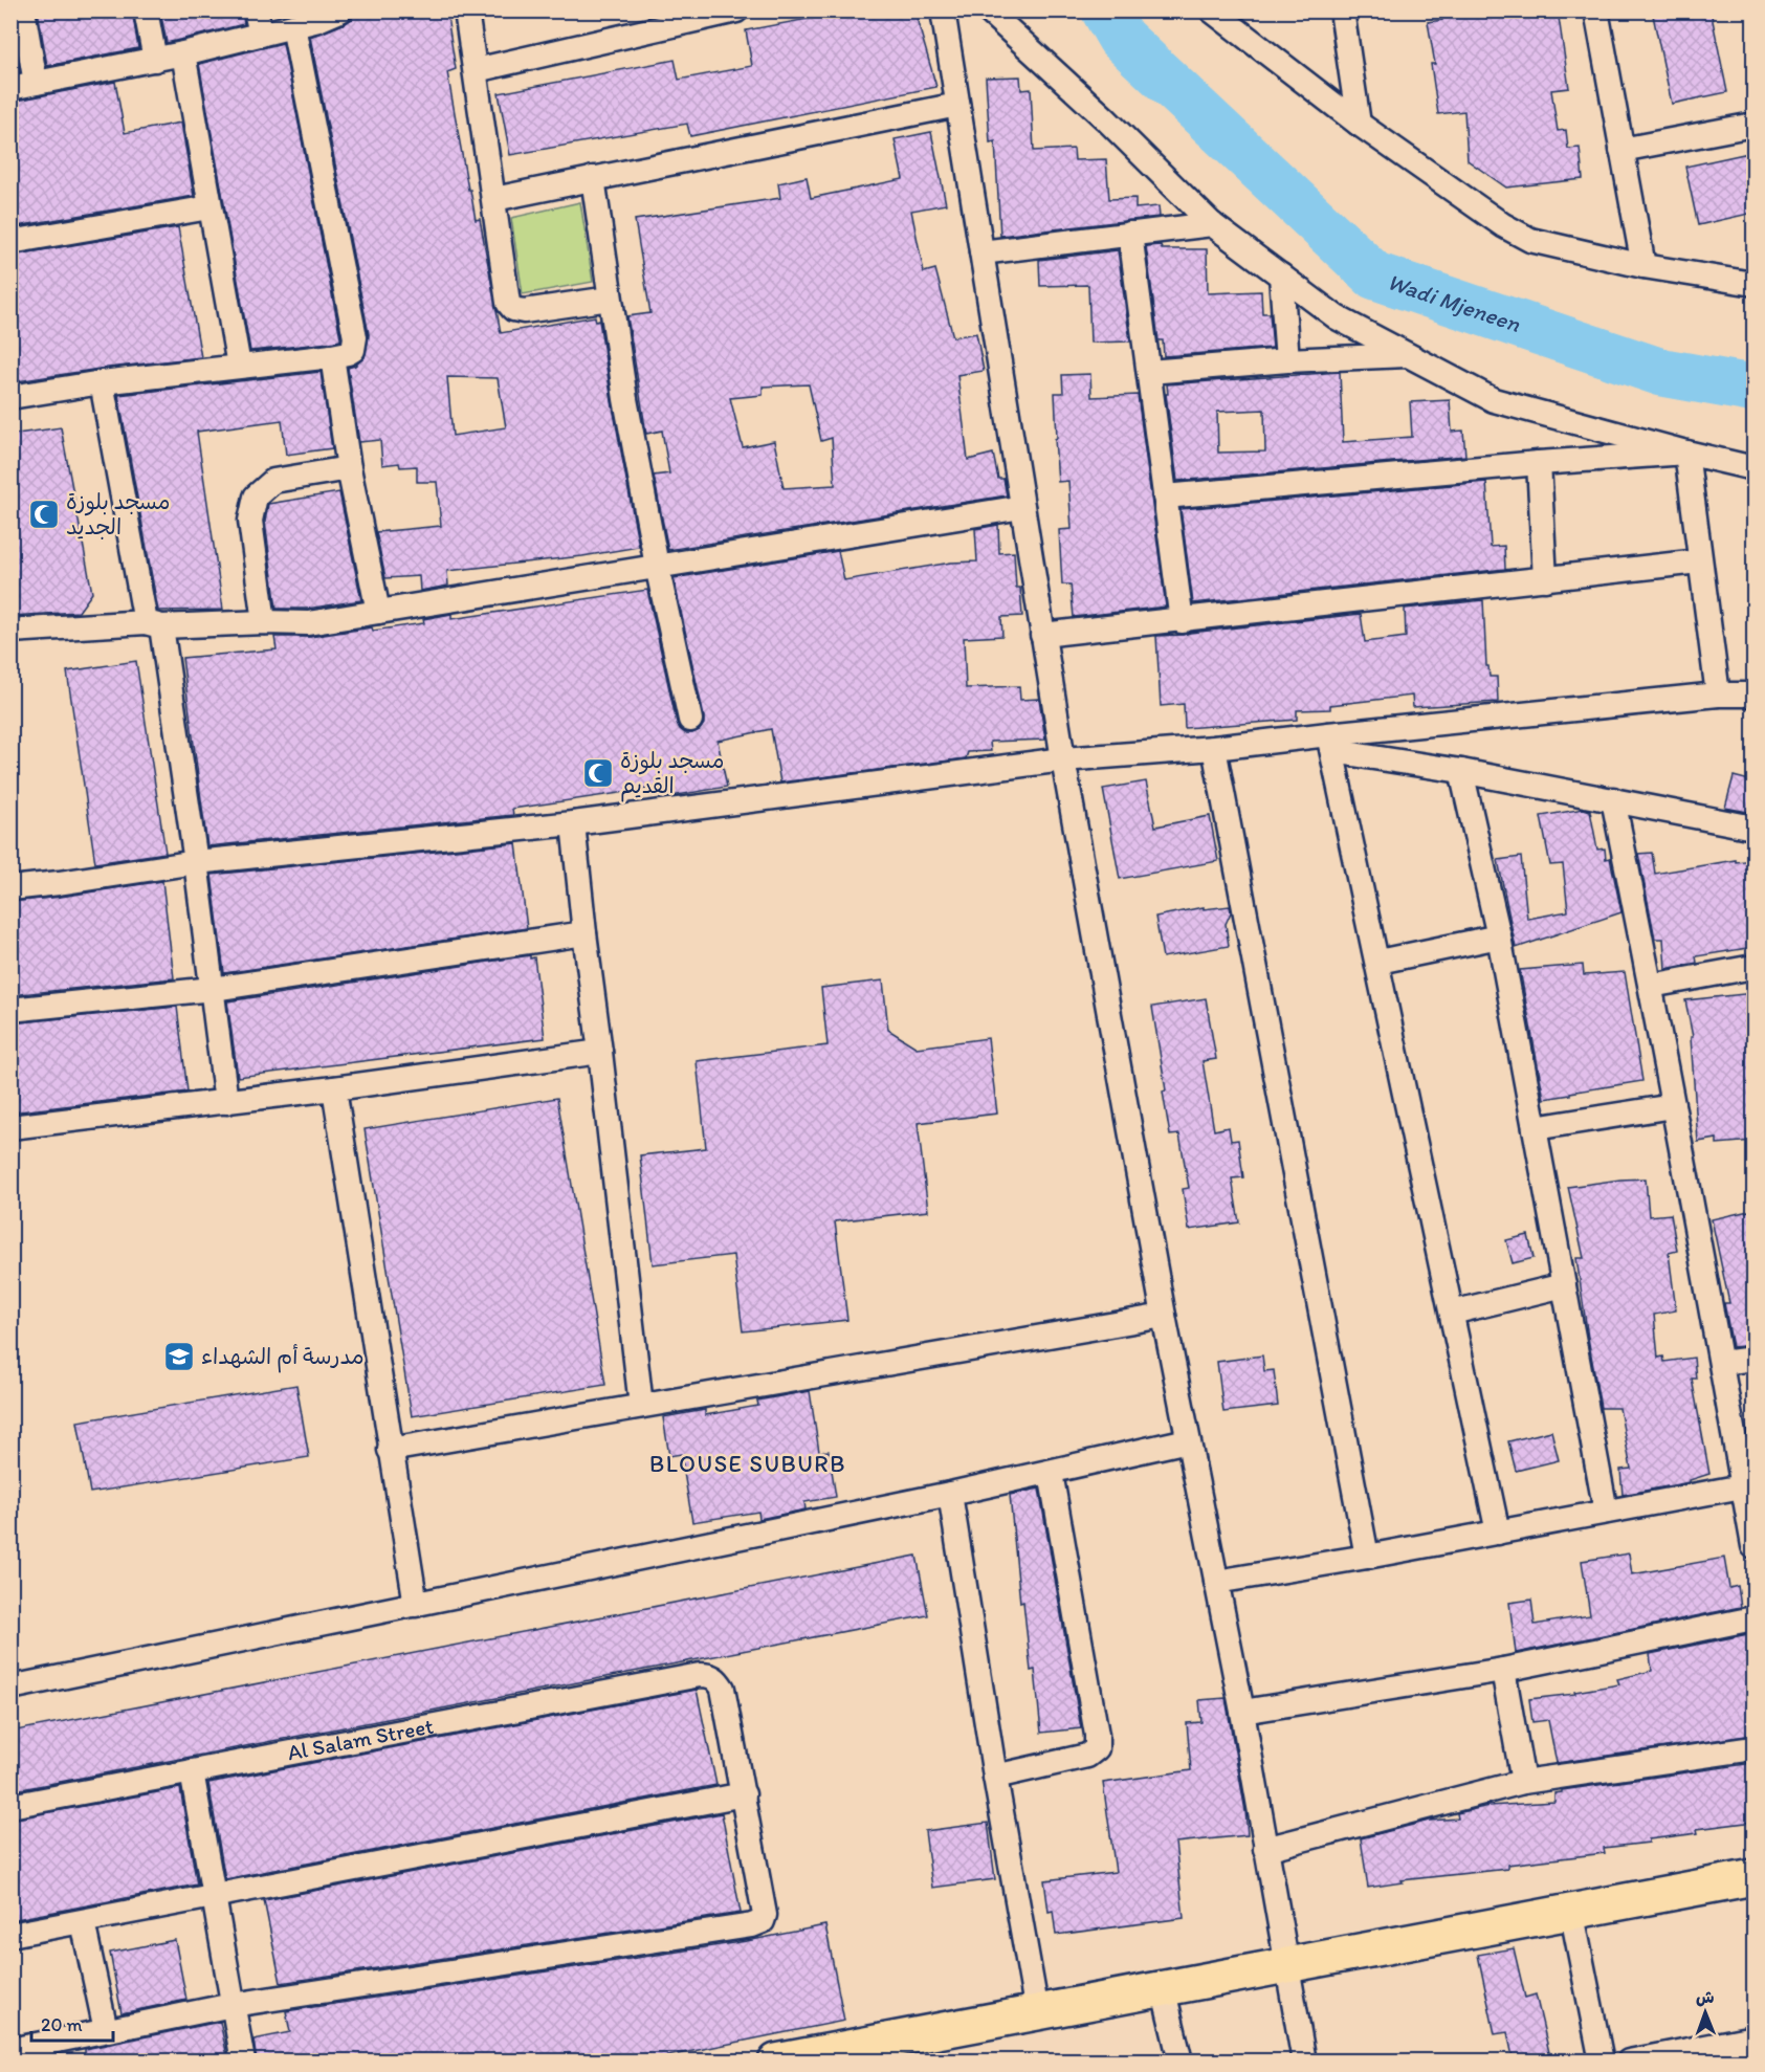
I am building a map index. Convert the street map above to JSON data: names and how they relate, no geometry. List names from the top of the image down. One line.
{"streets":{"street":["Al Salam Street"]},"districts":["BLOUSE SUBURB"],"water":["Wadi Mjeneen"],"places":{"mosque":["مسجد بلوزة الجديد","مسجد بلوزة القديم"],"school or university":["مدرسة أم الشهداء"]},"scale_bar":"20 m","north":"top"}
